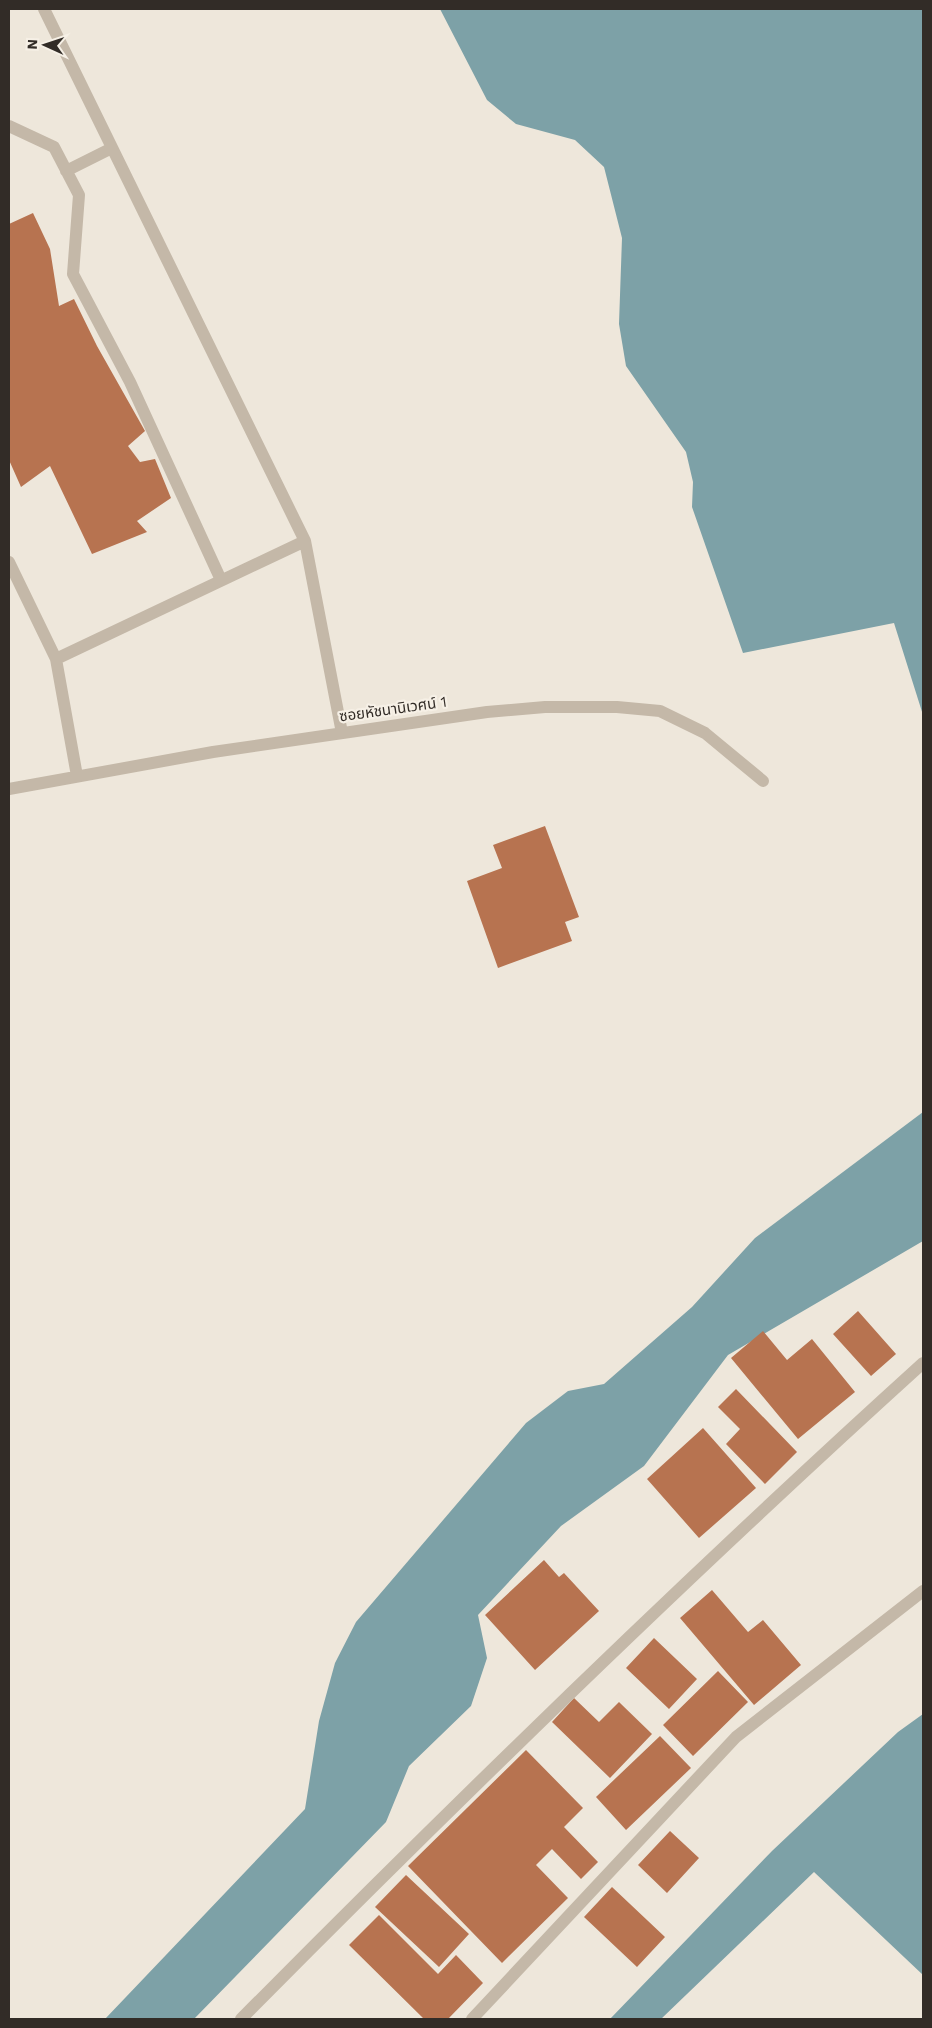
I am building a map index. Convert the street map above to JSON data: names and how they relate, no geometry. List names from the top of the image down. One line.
{"streets":{"street":["ซอยหัชนานิเวศน์ 1"]},"north":"left"}
